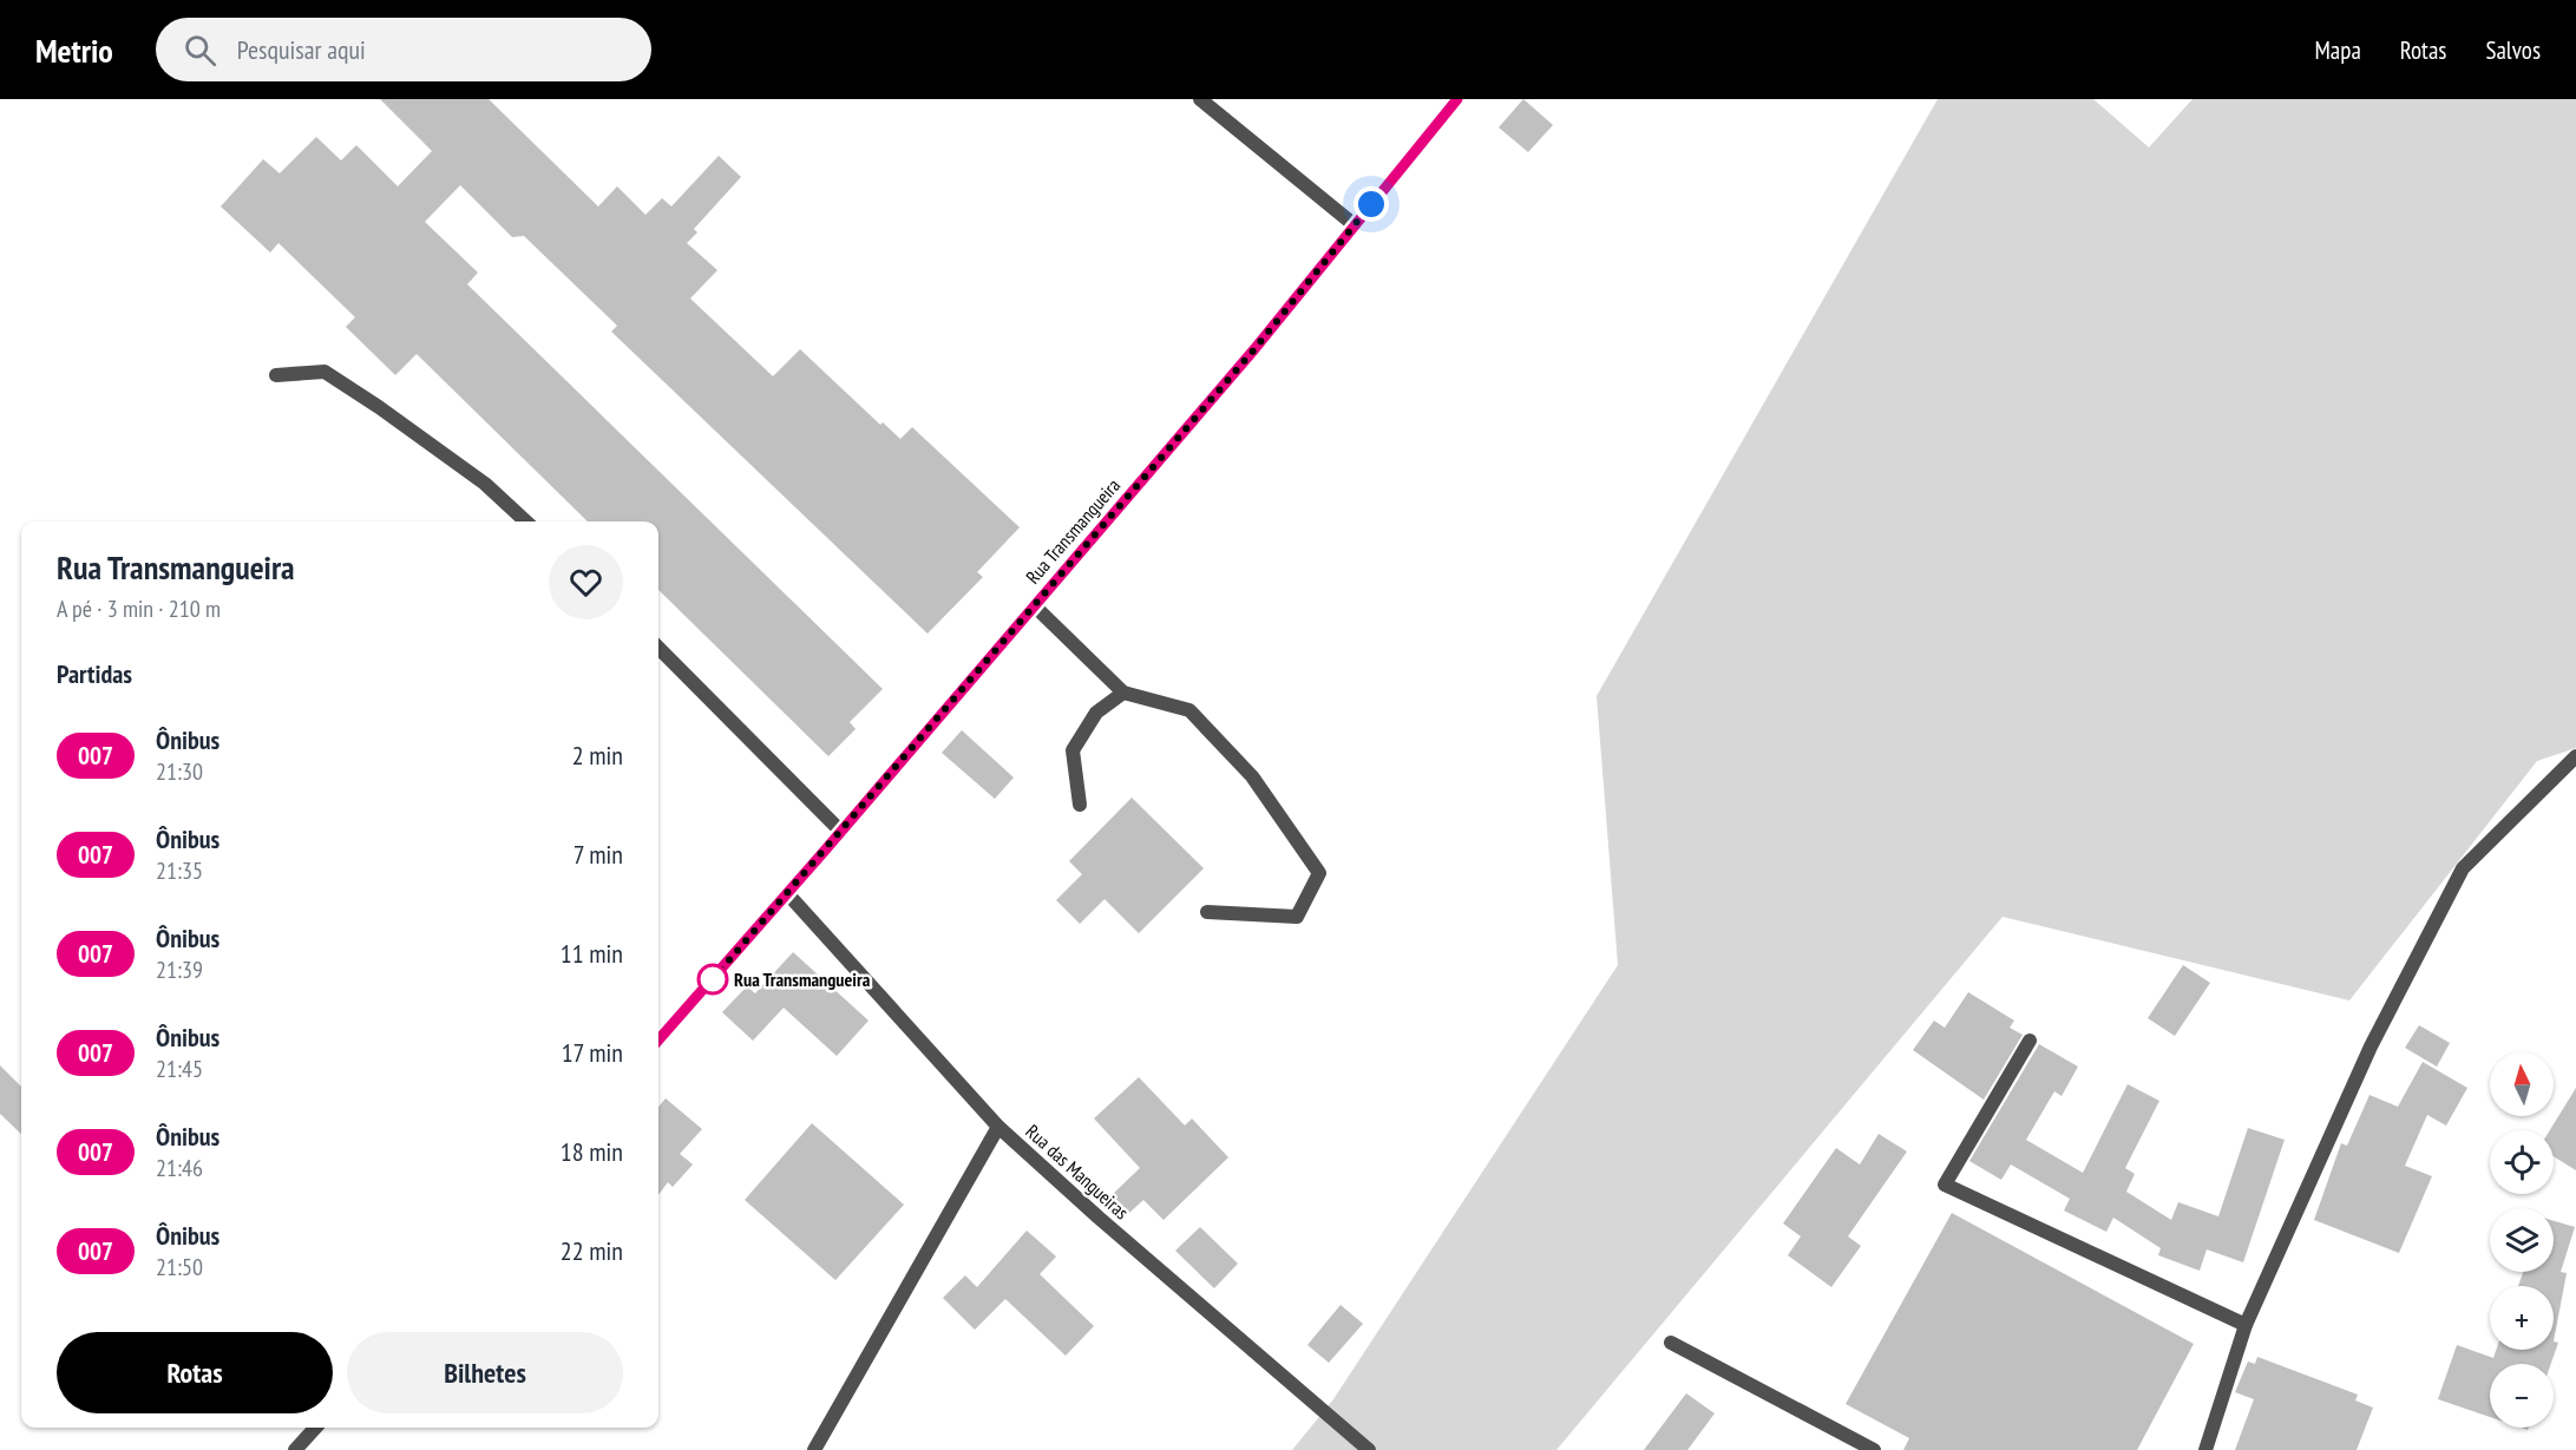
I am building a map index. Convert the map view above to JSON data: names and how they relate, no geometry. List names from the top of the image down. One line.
{"streets":{"street":["Rua Transmangueira","Rua das Mangueiras"]},"crossings":[["Rua Transmangueira","Rua das Mangueiras"]],"places":["Rua Transmangueira"],"lines":["bus line 007"],"north":"top","page":{"header":"Metrio","search":"Pesquisar aqui","nav":["Mapa","Rotas","Salvos"],"heading":[["Rua Transmangueira","A pé · 3 min · 210 m"],"Partidas"],"list":[{"mark":"007","name":"Ônibus","note":"21:30","value":"2 min"},{"mark":"007","name":"Ônibus","note":"21:35","value":"7 min"},{"mark":"007","name":"Ônibus","note":"21:39","value":"11 min"},{"mark":"007","name":"Ônibus","note":"21:45","value":"17 min"},{"mark":"007","name":"Ônibus","note":"21:46","value":"18 min"},{"mark":"007","name":"Ônibus","note":"21:50","value":"22 min"}],"map_buttons":["+","−"],"buttons":["Rotas","Bilhetes"]}}
